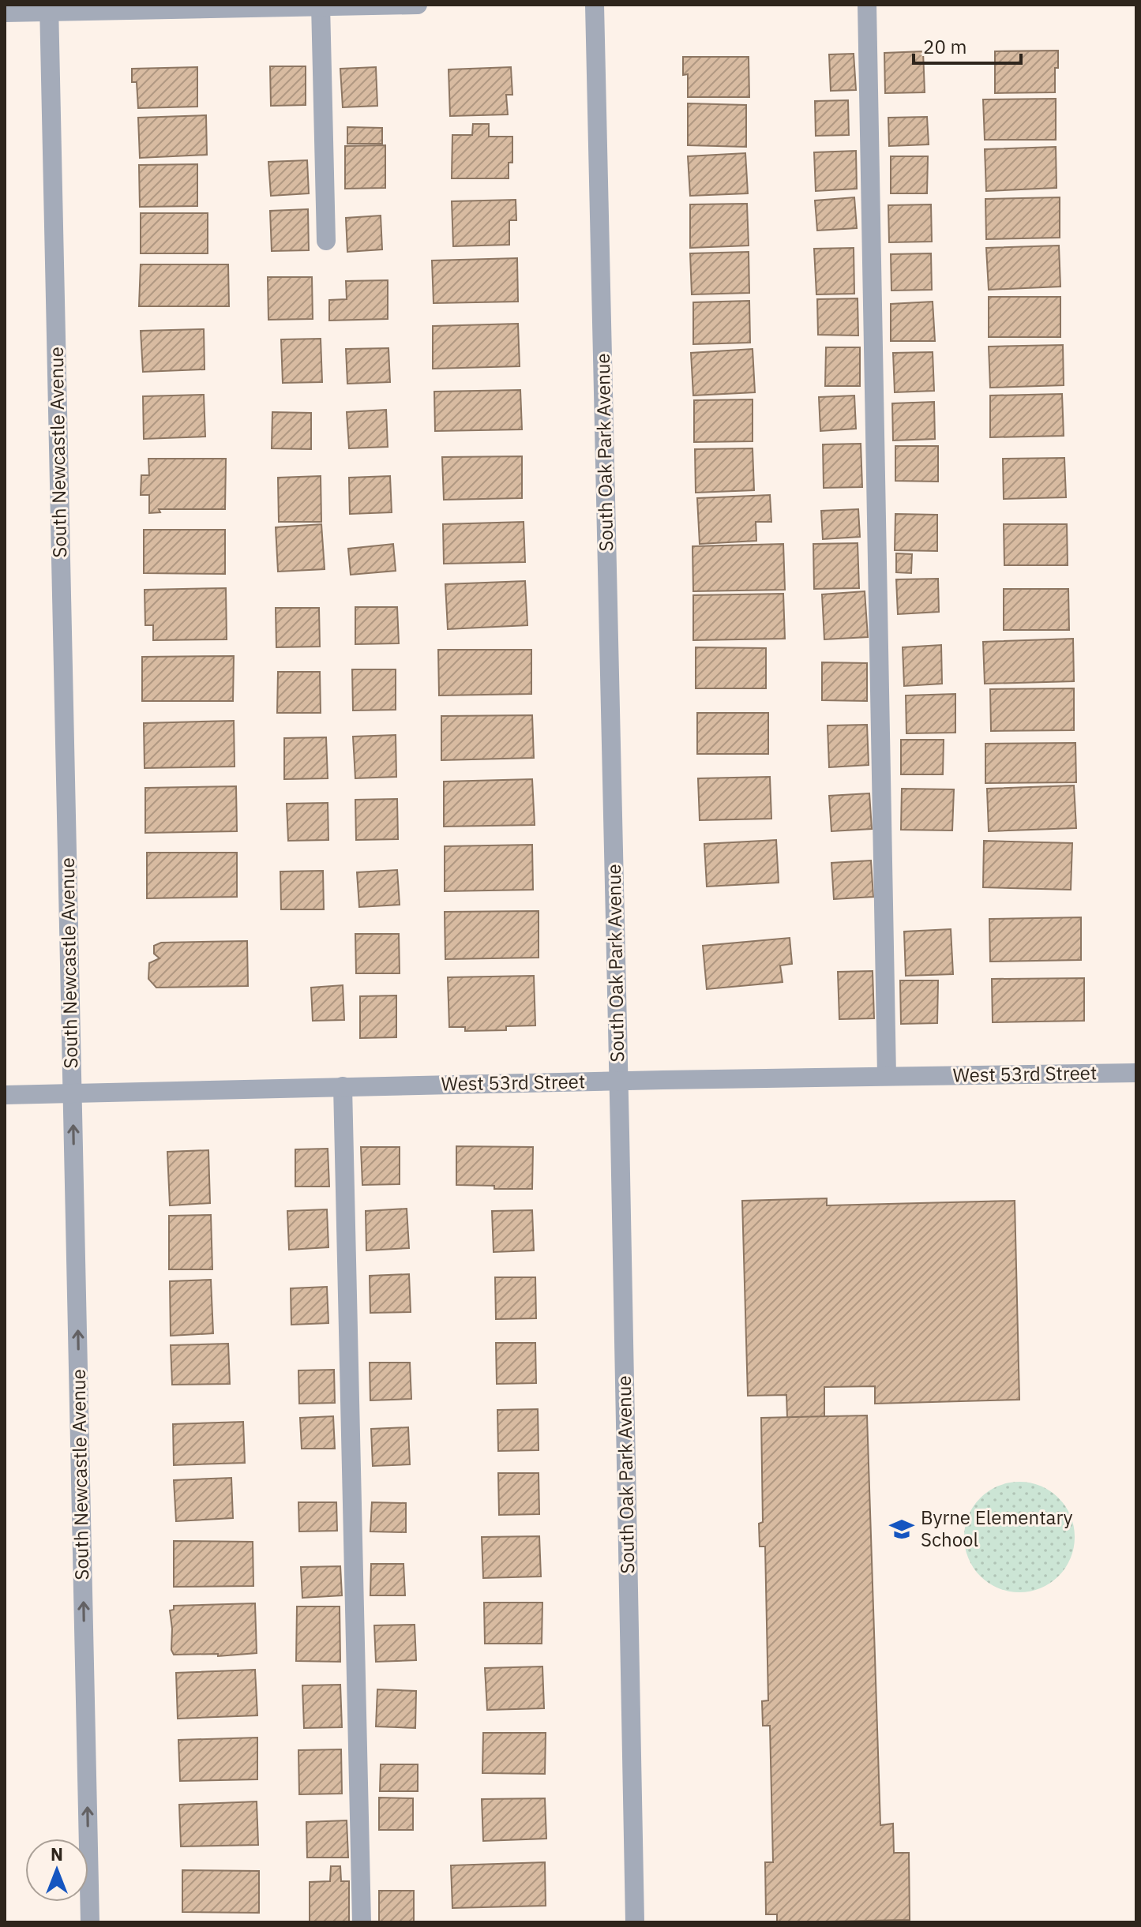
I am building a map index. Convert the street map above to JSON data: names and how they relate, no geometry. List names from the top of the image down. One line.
{"streets":{"street":["South Newcastle Avenue","South Oak Park Avenue","West 53rd Street"]},"crossings":[["South Newcastle Avenue","West 53rd Street"],["South Oak Park Avenue","West 53rd Street"]],"one_way":["South Newcastle Avenue"],"places":{"school or university":["Byrne Elementary School"]},"scale_bar":"20 m","north":"top"}
